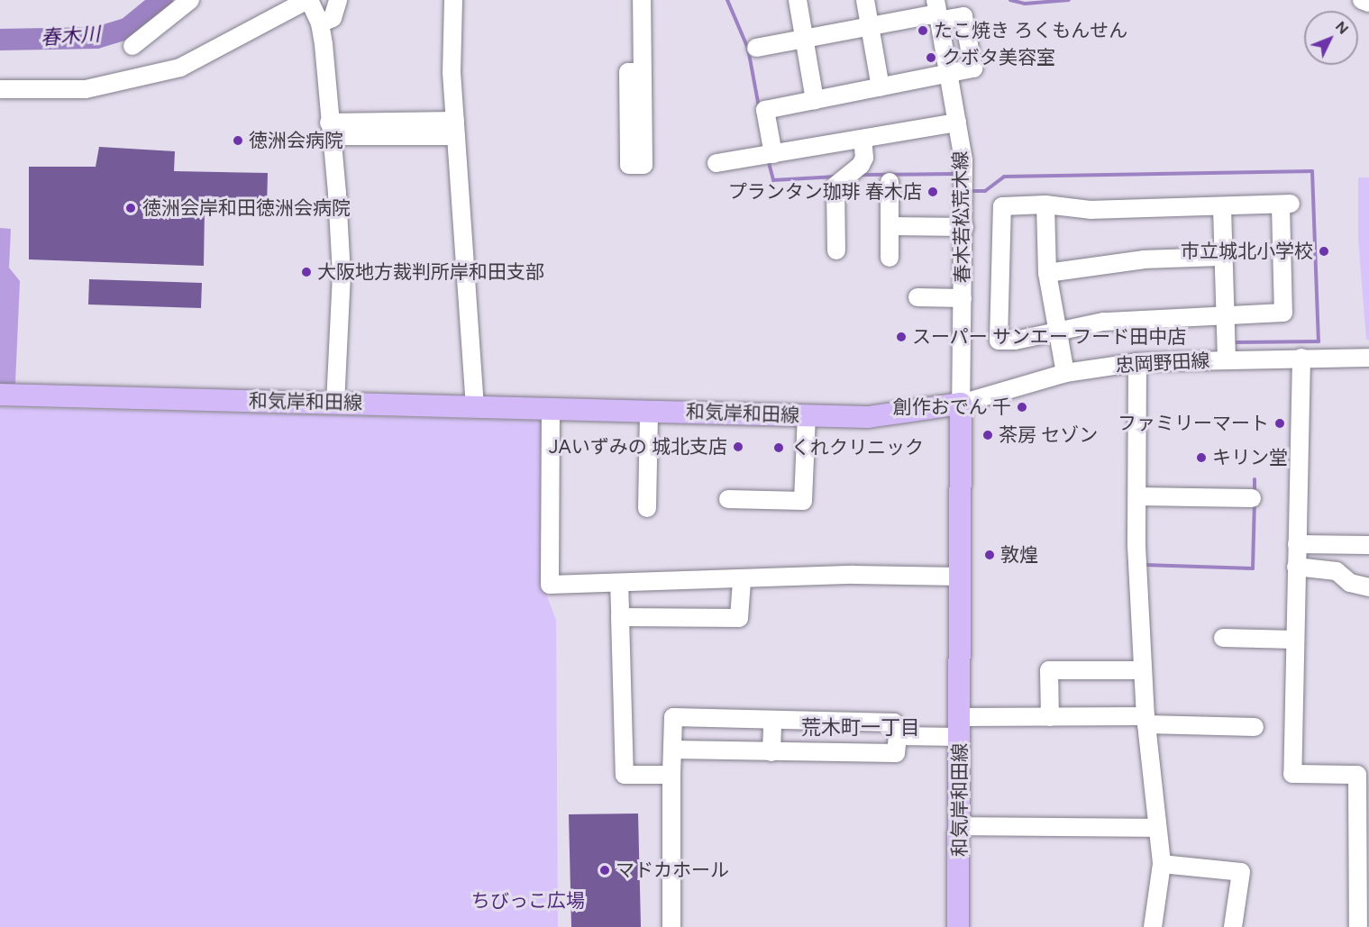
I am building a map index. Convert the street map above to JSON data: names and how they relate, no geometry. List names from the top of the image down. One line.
{"streets":{"main road":["和気岸和田線"],"street":["春木若松荒木線","忠岡野田線"]},"crossings":[["春木若松荒木線","忠岡野田線"],["春木若松荒木線","和気岸和田線"],["忠岡野田線","和気岸和田線"]],"districts":["荒木町一丁目"],"water":["春木川"],"parks":["ちびっこ広場"],"places":["たこ焼き ろくもんせん","クボタ美容室","徳洲会病院","プランタン珈琲 春木店","徳洲会岸和田徳洲会病院","市立城北小学校","大阪地方裁判所岸和田支部","スーパー サンエー フード田中店","創作おでん 千","ファミリーマート","茶房 セゾン","JAいずみの 城北支店","くれクリニック","キリン堂","敦煌","マドカホール"],"north":"top right"}
